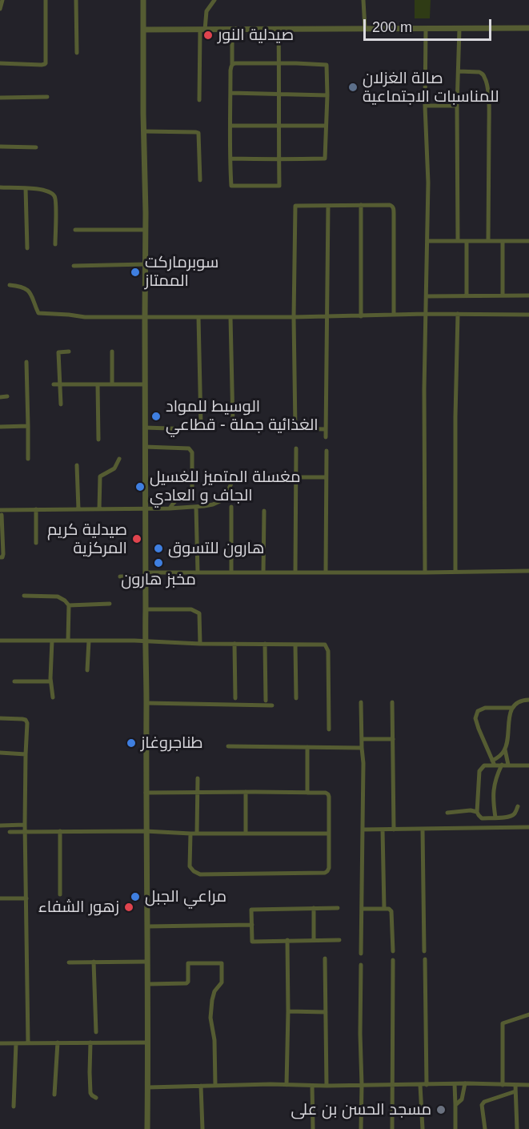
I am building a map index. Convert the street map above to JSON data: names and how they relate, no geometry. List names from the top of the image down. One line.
{"places":["صيدلية النور","صالة الغزلان للمناسبات الاجتماعية","سوبرماركت الممتاز","الوسيط للمواد الغذائية جملة - قطاعي","مغسلة المتميز للغسيل الجاف و العادي","صيدلية كريم المركزية","هارون للتسوق","مخبز هارون","طناجروغاز","مراعي الجبل","زهور الشفاء","مسجد الحسن بن على"],"scale_bar":"200 m"}
